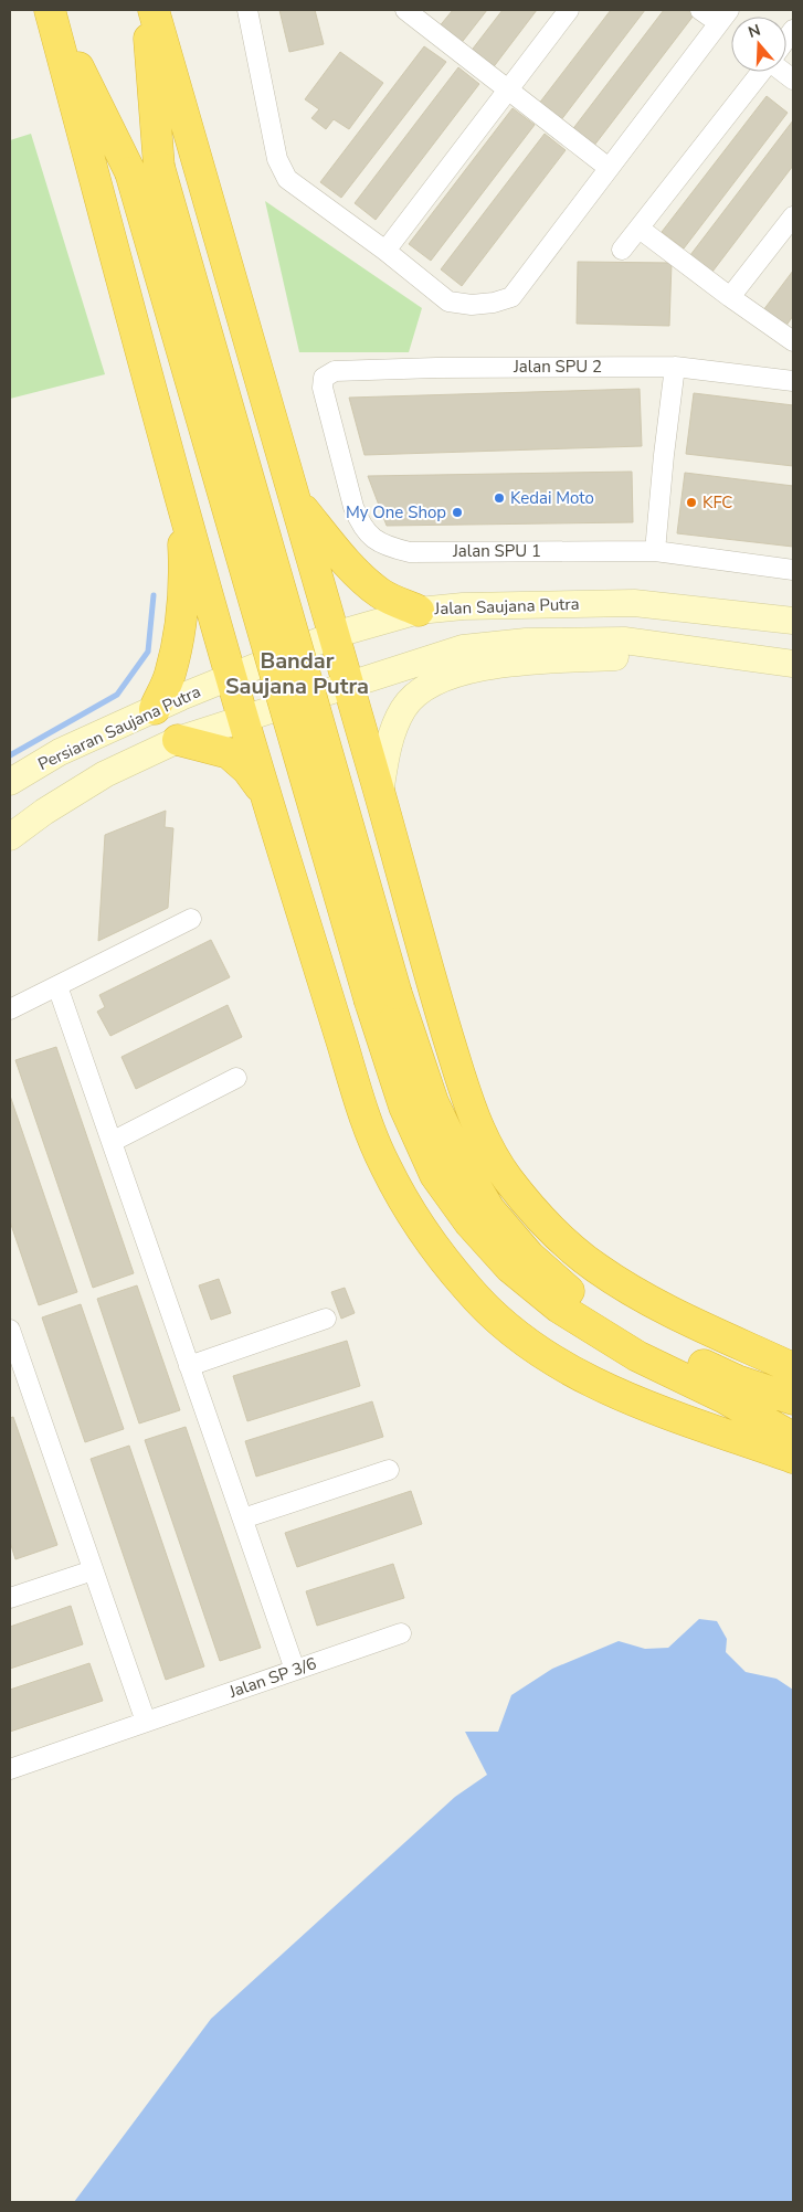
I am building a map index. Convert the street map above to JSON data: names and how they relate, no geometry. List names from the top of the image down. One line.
{"streets":{"main road":["Jalan Saujana Putra","Persiaran Saujana Putra"],"street":["Jalan SPU 2","Jalan SPU 1","Jalan SP 3/6"]},"crossings":[["Jalan SPU 2","Jalan SPU 1"],["Jalan Saujana Putra","Persiaran Saujana Putra"]],"districts":["Bandar Saujana Putra"],"places":["Kedai Moto","KFC","My One Shop"],"north":"top"}
